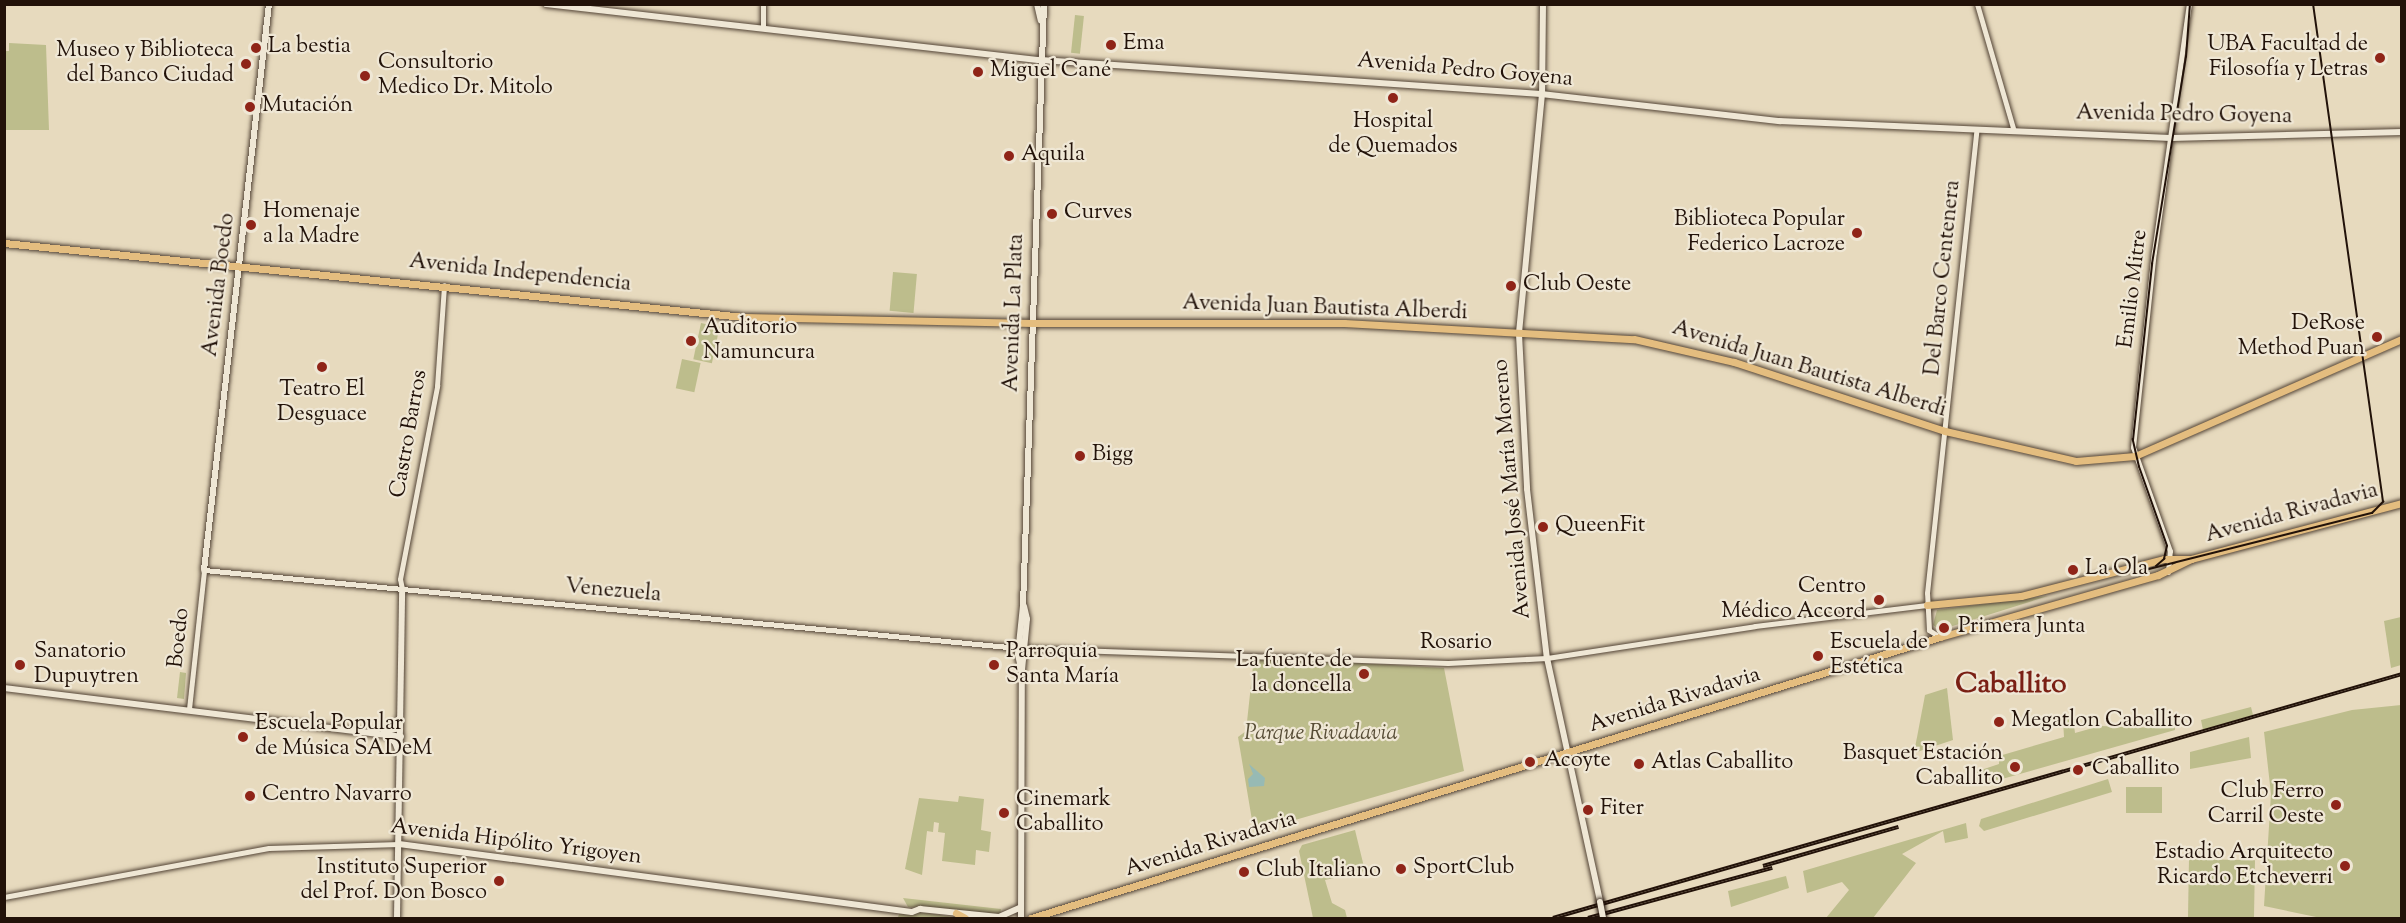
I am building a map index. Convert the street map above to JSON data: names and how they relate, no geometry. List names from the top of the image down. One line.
{"streets":{"main road":["Avenida Pedro Goyena","Avenida Independencia","Avenida Boedo","Avenida Juan Bautista Alberdi","Avenida La Plata","Avenida José María Moreno","Avenida Rivadavia","Avenida Hipólito Yrigoyen"],"street":["Del Barco Centenera","Emilio Mitre","Castro Barros","Venezuela","Boedo","Rosario"]},"crossings":[["Avenida Pedro Goyena","Del Barco Centenera"],["Avenida Pedro Goyena","Emilio Mitre"],["Avenida Pedro Goyena","Avenida La Plata"],["Avenida Pedro Goyena","Avenida José María Moreno"],["Avenida Independencia","Avenida Boedo"],["Avenida Independencia","Avenida Juan Bautista Alberdi"],["Avenida Independencia","Avenida La Plata"],["Avenida Independencia","Castro Barros"],["Del Barco Centenera","Avenida Juan Bautista Alberdi"],["Del Barco Centenera","Avenida Rivadavia"],["Del Barco Centenera","Rosario"],["Avenida Boedo","Venezuela"],["Avenida Boedo","Boedo"],["Emilio Mitre","Avenida Juan Bautista Alberdi"],["Emilio Mitre","Avenida Rivadavia"],["Avenida Juan Bautista Alberdi","Avenida La Plata"],["Avenida Juan Bautista Alberdi","Avenida José María Moreno"],["Avenida La Plata","Venezuela"],["Avenida La Plata","Rosario"],["Avenida La Plata","Avenida Hipólito Yrigoyen"],["Castro Barros","Venezuela"],["Avenida José María Moreno","Avenida Rivadavia"],["Avenida José María Moreno","Rosario"],["Avenida Rivadavia","Rosario"],["Venezuela","Boedo"],["Venezuela","Rosario"]],"districts":["Caballito"],"parks":["Parque Rivadavia"],"places":["Ema","La bestia","UBA Facultad de Filosofía y Letras","Museo y Biblioteca del Banco Ciudad","Miguel Cané","Consultorio Medico Dr. Mitolo","Hospital de Quemados","Mutación","Aquila","Curves","Homenaje a la Madre","Biblioteca Popular Federico Lacroze","Club Oeste","DeRose Method Puan","Auditorio Namuncura","Teatro El Desguace","Bigg","QueenFit","La Ola","Centro Médico Accord","Primera Junta","Escuela de Estética","Sanatorio Dupuytren","Parroquia Santa María","La fuente de la doncella","Megatlon Caballito","Escuela Popular de Música SADeM","Acoyte","Atlas Caballito","Basquet Estación Caballito","Caballito","Centro Navarro","Club Ferro Carril Oeste","Fiter","Cinemark Caballito","Estadio Arquitecto Ricardo Etcheverri","SportClub","Club Italiano","Instituto Superior del Prof. Don Bosco"]}
